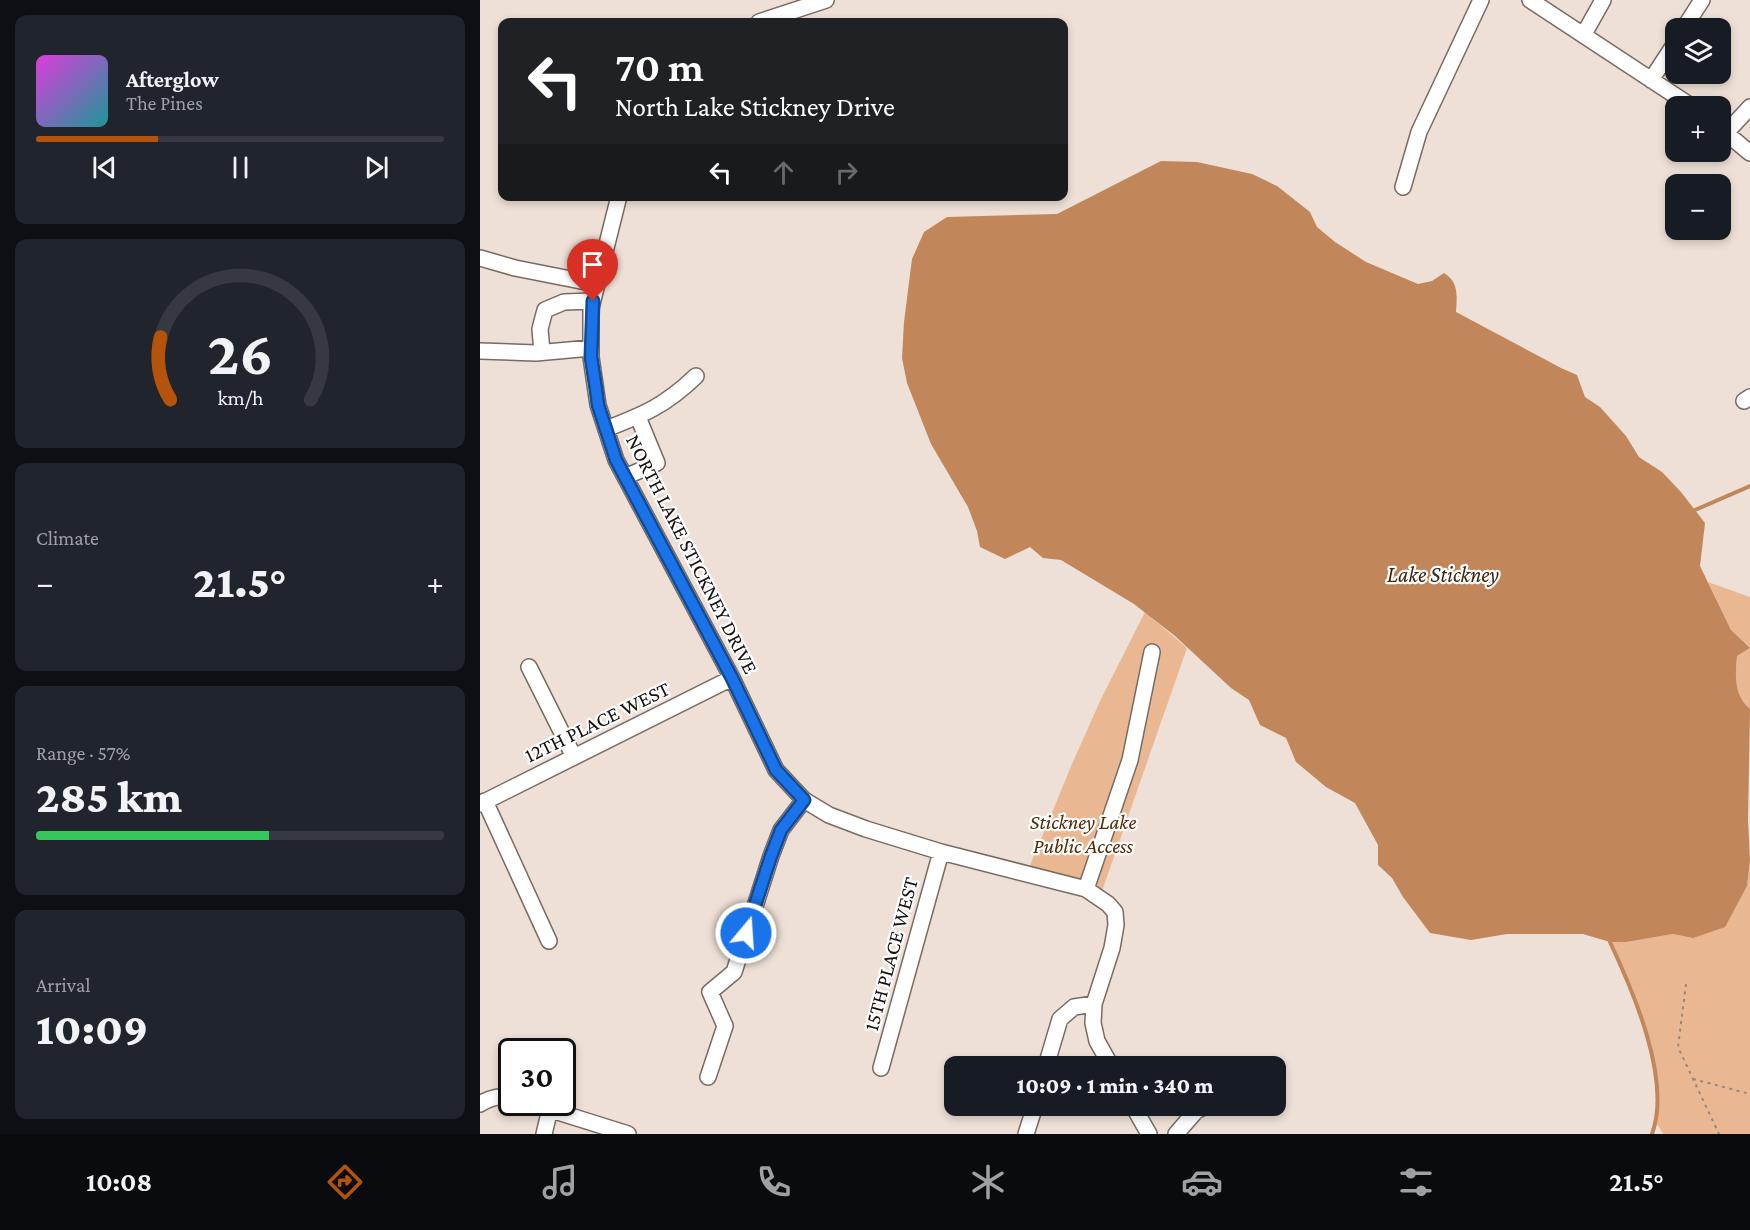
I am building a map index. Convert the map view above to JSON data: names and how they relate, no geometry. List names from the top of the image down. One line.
{"streets":{"street":["NORTH LAKE STICKNEY DRIVE","12TH PLACE WEST","15TH PLACE WEST"]},"crossings":[["NORTH LAKE STICKNEY DRIVE","12TH PLACE WEST"],["NORTH LAKE STICKNEY DRIVE","15TH PLACE WEST"]],"water":["Lake Stickney"],"parks":["Stickney Lake Public Access"],"page":{"map_buttons":["+","−"],"turn":["70 m","North Lake Stickney Drive"],"song":["Afterglow","The Pines"],"tile":["Climate",["Range · 57%","285 km"],["Arrival","10:09"]],"heat":["−","21.5°","+"],"limit":"30","trip":"10:09 · 1 min · 340 m","tabs":["10:08","21.5°"],"gauge":["26","km/h"]}}
